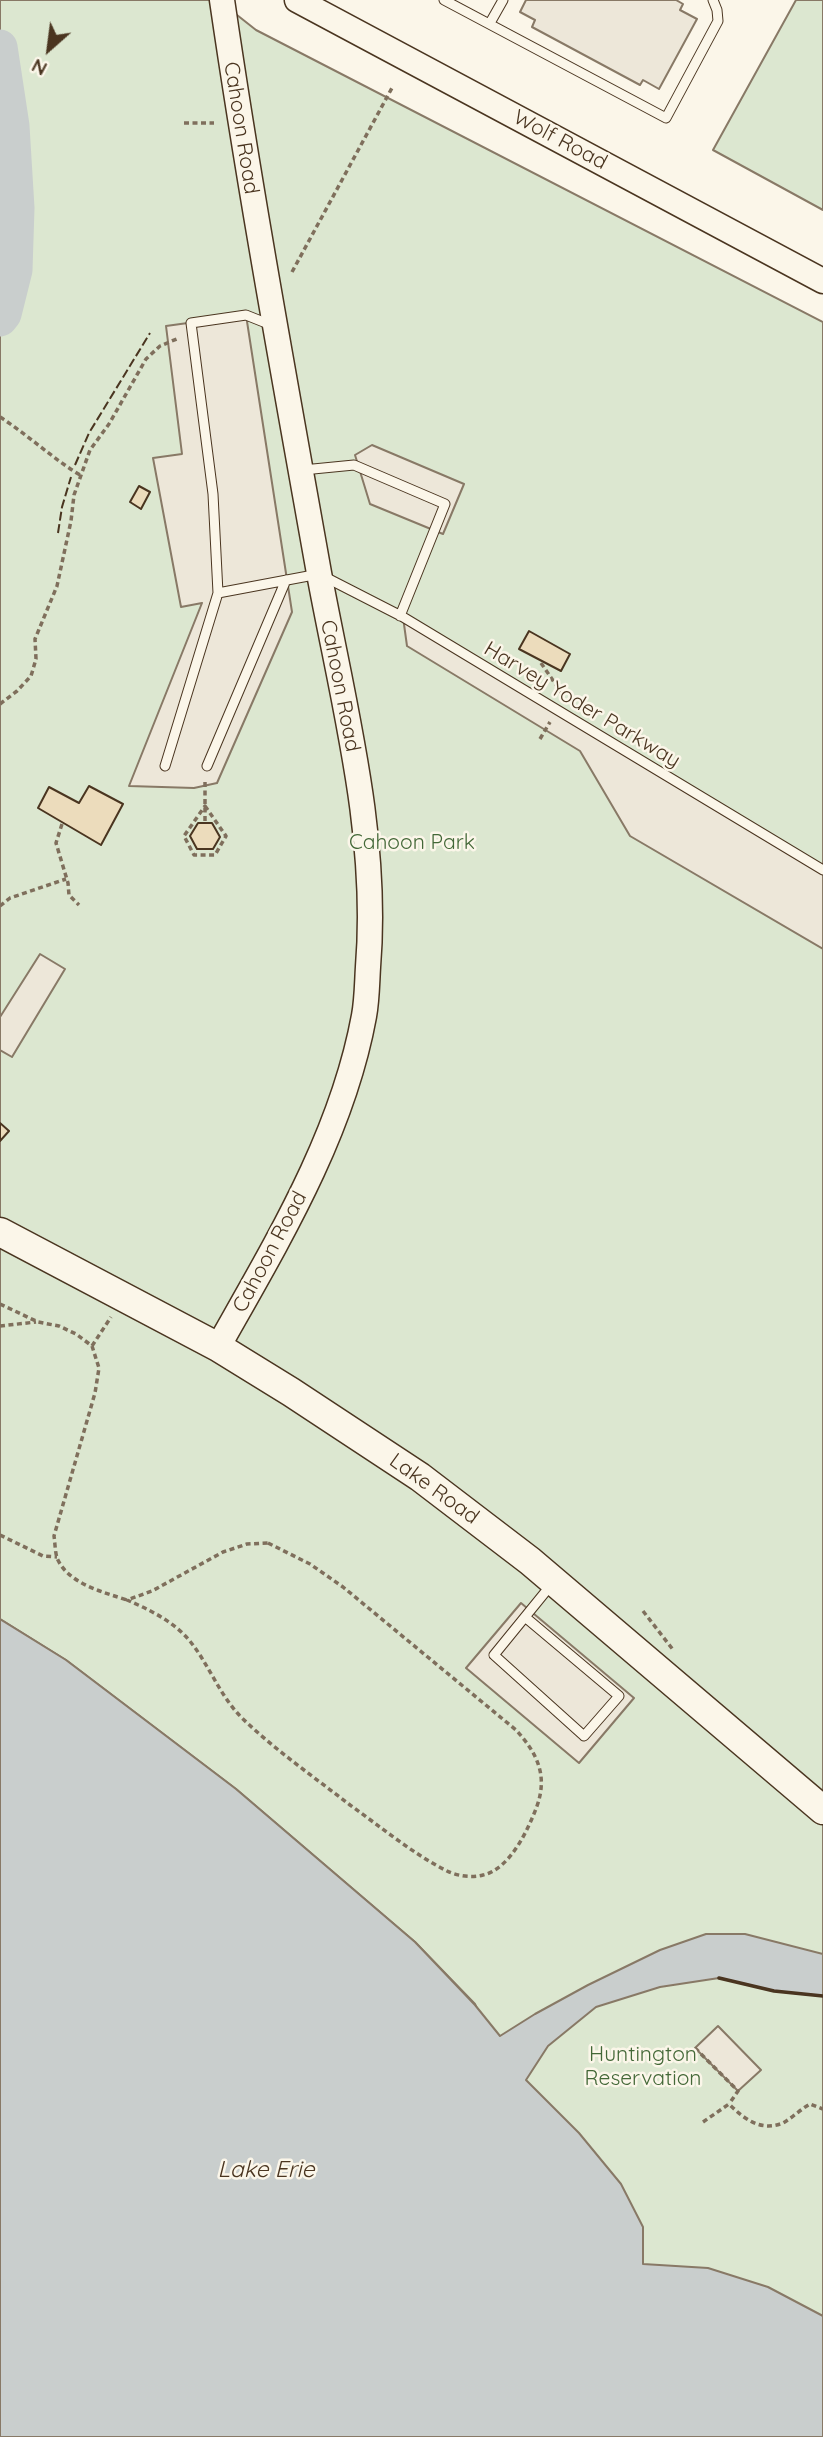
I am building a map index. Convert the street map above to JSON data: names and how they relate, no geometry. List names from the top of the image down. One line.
{"streets":{"main road":["Lake Road"],"street":["Cahoon Road","Wolf Road"],"lane":["Harvey Yoder Parkway"]},"crossings":[["Cahoon Road","Harvey Yoder Parkway"],["Cahoon Road","Lake Road"]],"water":["Lake Erie"],"parks":["Cahoon Park","Huntington Reservation"],"north":"bottom left"}
